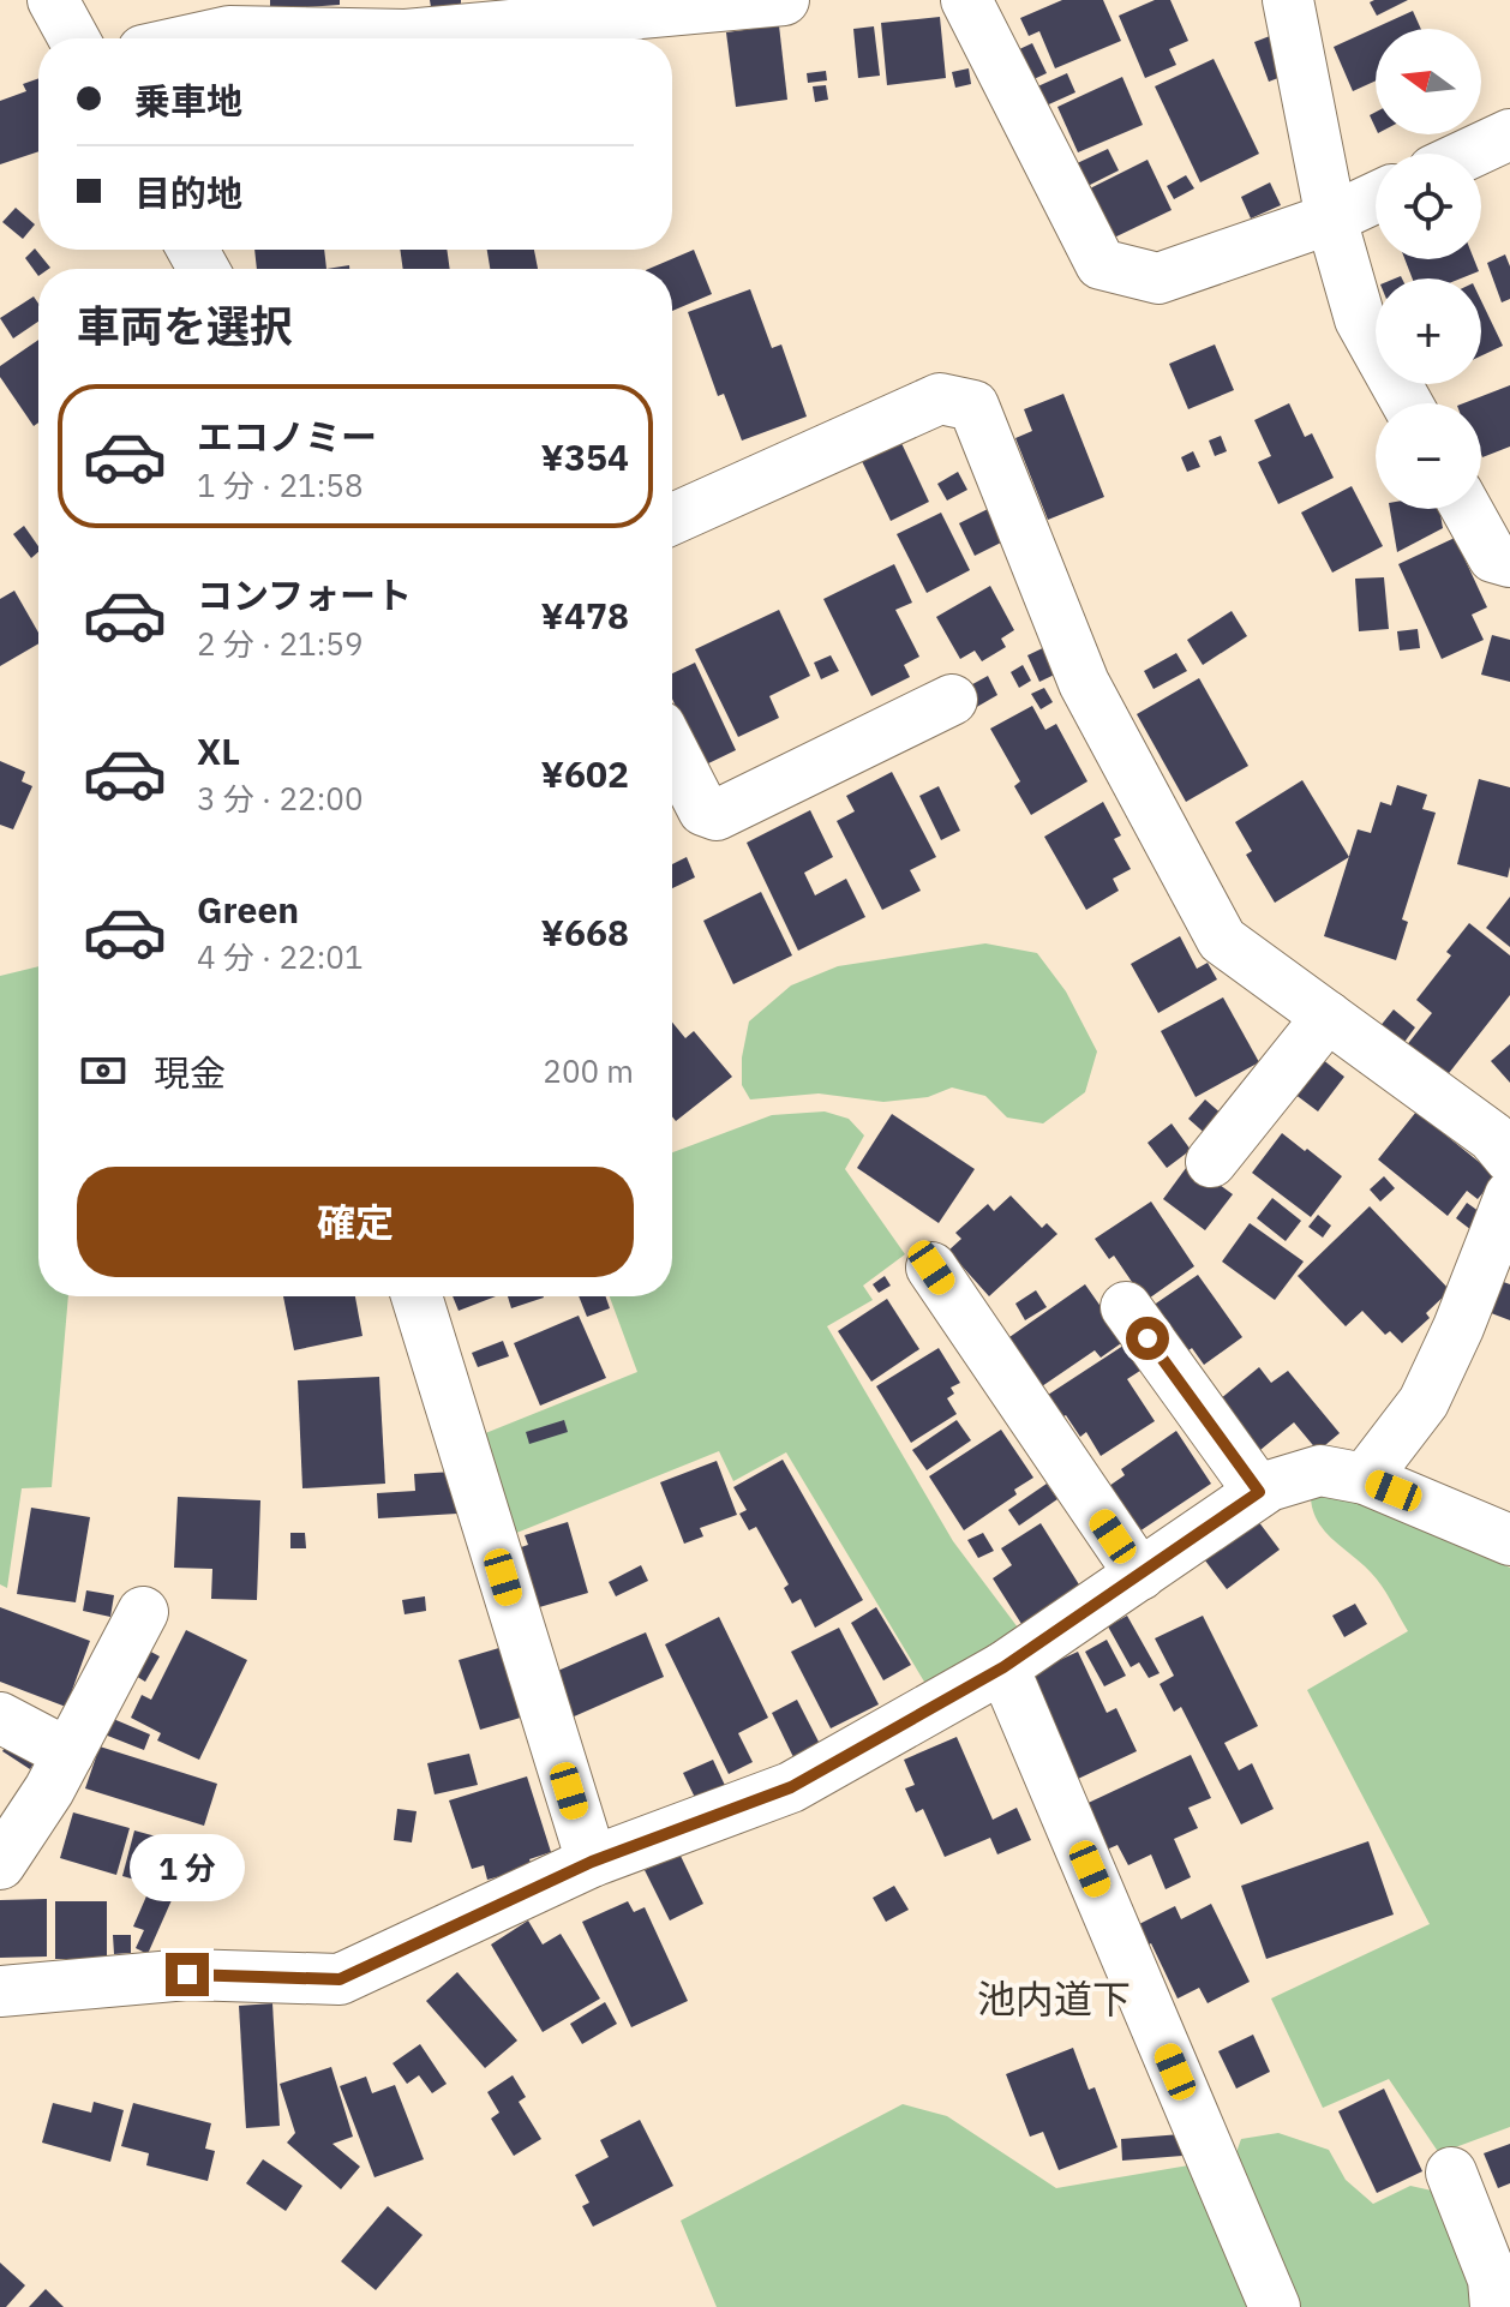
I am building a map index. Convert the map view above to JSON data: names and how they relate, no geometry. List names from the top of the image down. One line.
{"districts":["池内道下"],"north":"left","page":{"map_buttons":["+","−"],"banner":["乗車地","目的地"],"heading":"車両を選択","list":[{"name":"エコノミー","note":"1 分 · 21:58","value":"¥354"},{"name":"コンフォート","note":"2 分 · 21:59","value":"¥478"},{"name":"XL","note":"3 分 · 22:00","value":"¥602"},{"name":"Green","note":"4 分 · 22:01","value":"¥668"}],"pay":["現金","200 m"],"buttons":"確定","bubble":"1 分"}}
